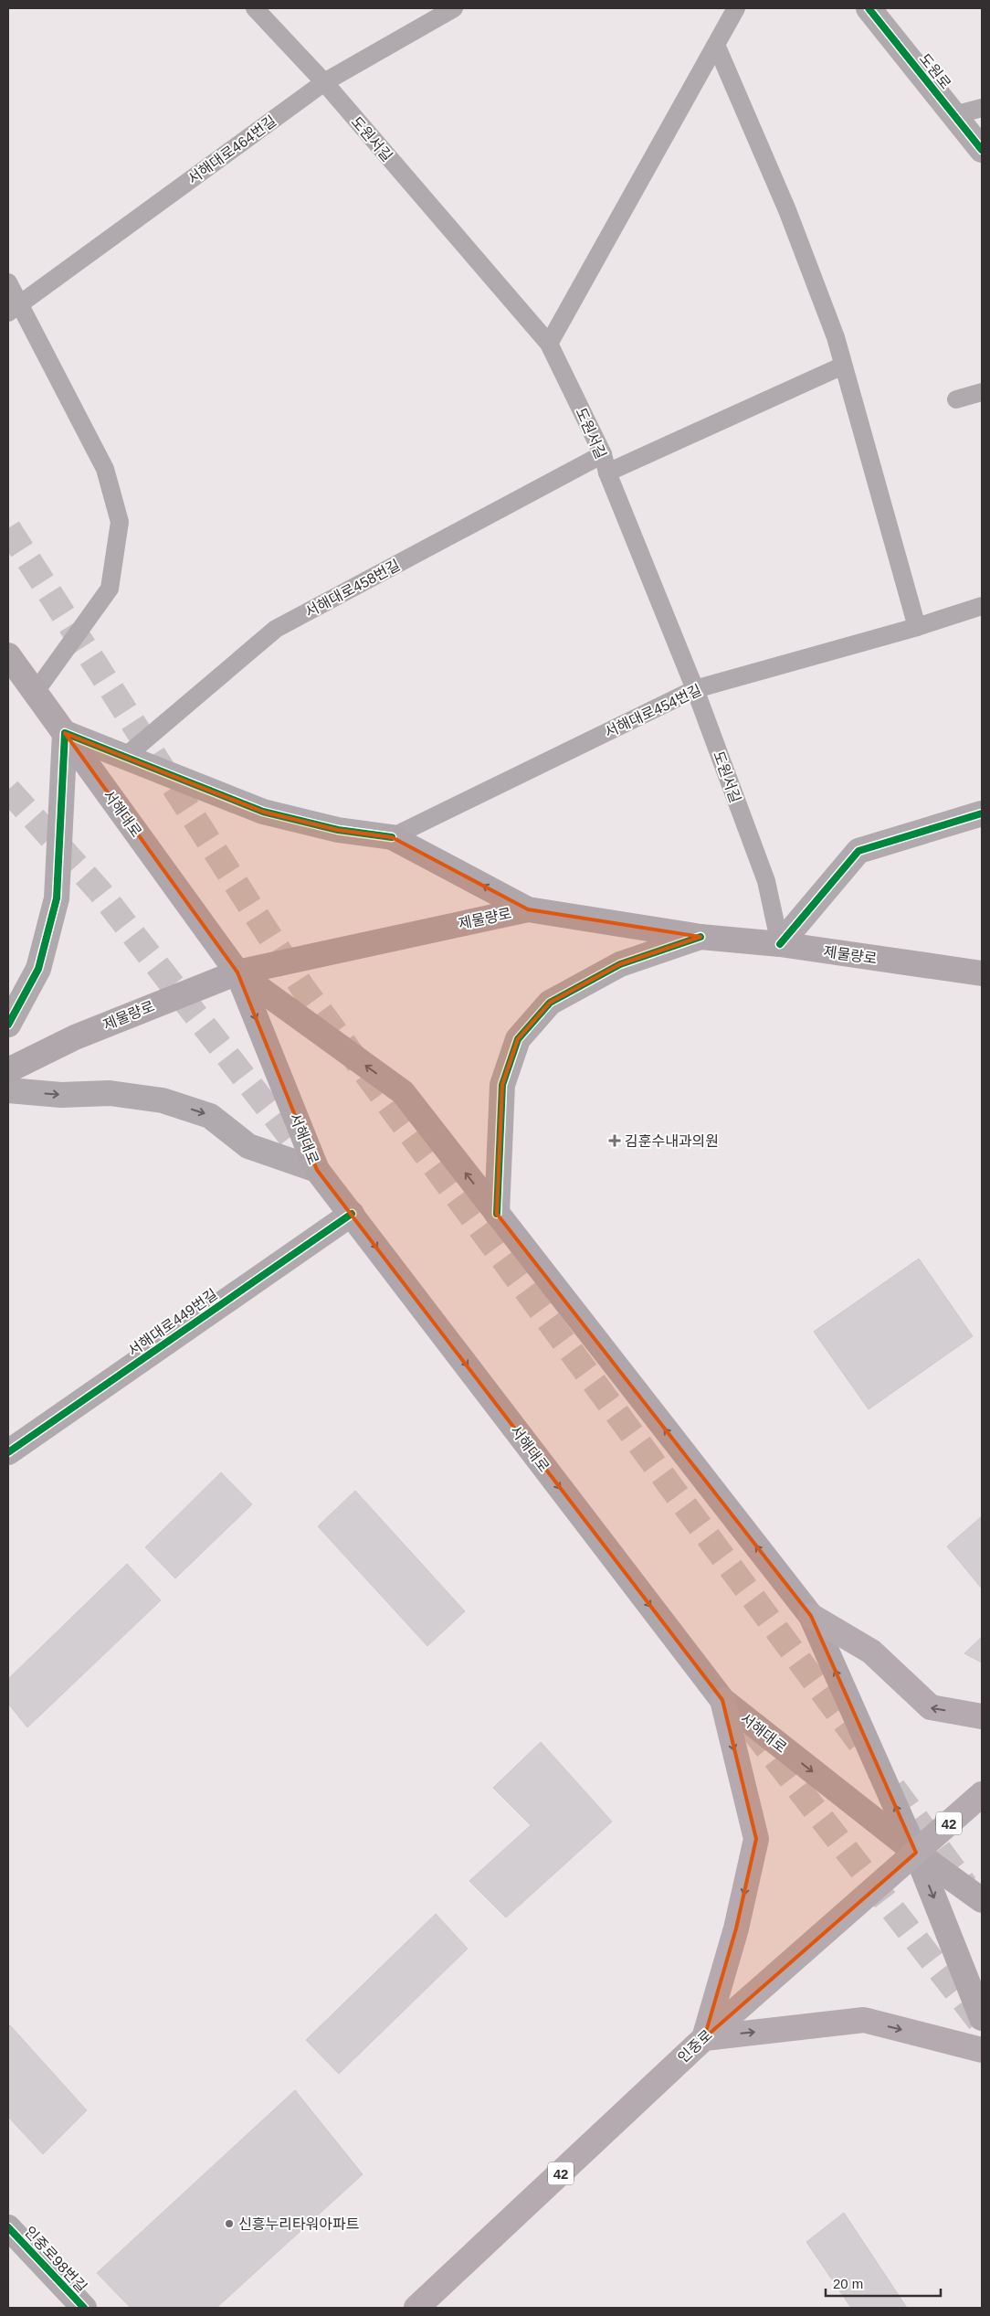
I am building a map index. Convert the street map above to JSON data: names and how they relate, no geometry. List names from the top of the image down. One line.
{"streets":{"main road":["서해대로","제물량로","42","인중로"],"street":["도원로","서해대로449번길","인중로98번길"],"lane":["도원서길","서해대로464번길","서해대로458번길","서해대로454번길"]},"crossings":[["도원서길","서해대로464번길"],["도원서길","서해대로458번길"],["도원서길","서해대로454번길"],["도원서길","제물량로"],["서해대로","제물량로"],["서해대로","서해대로449번길"],["서해대로","인중로"]],"places":{"health":["김훈수내과의원"],"other":["신흥누리타워아파트"]},"scale_bar":"20 m"}
